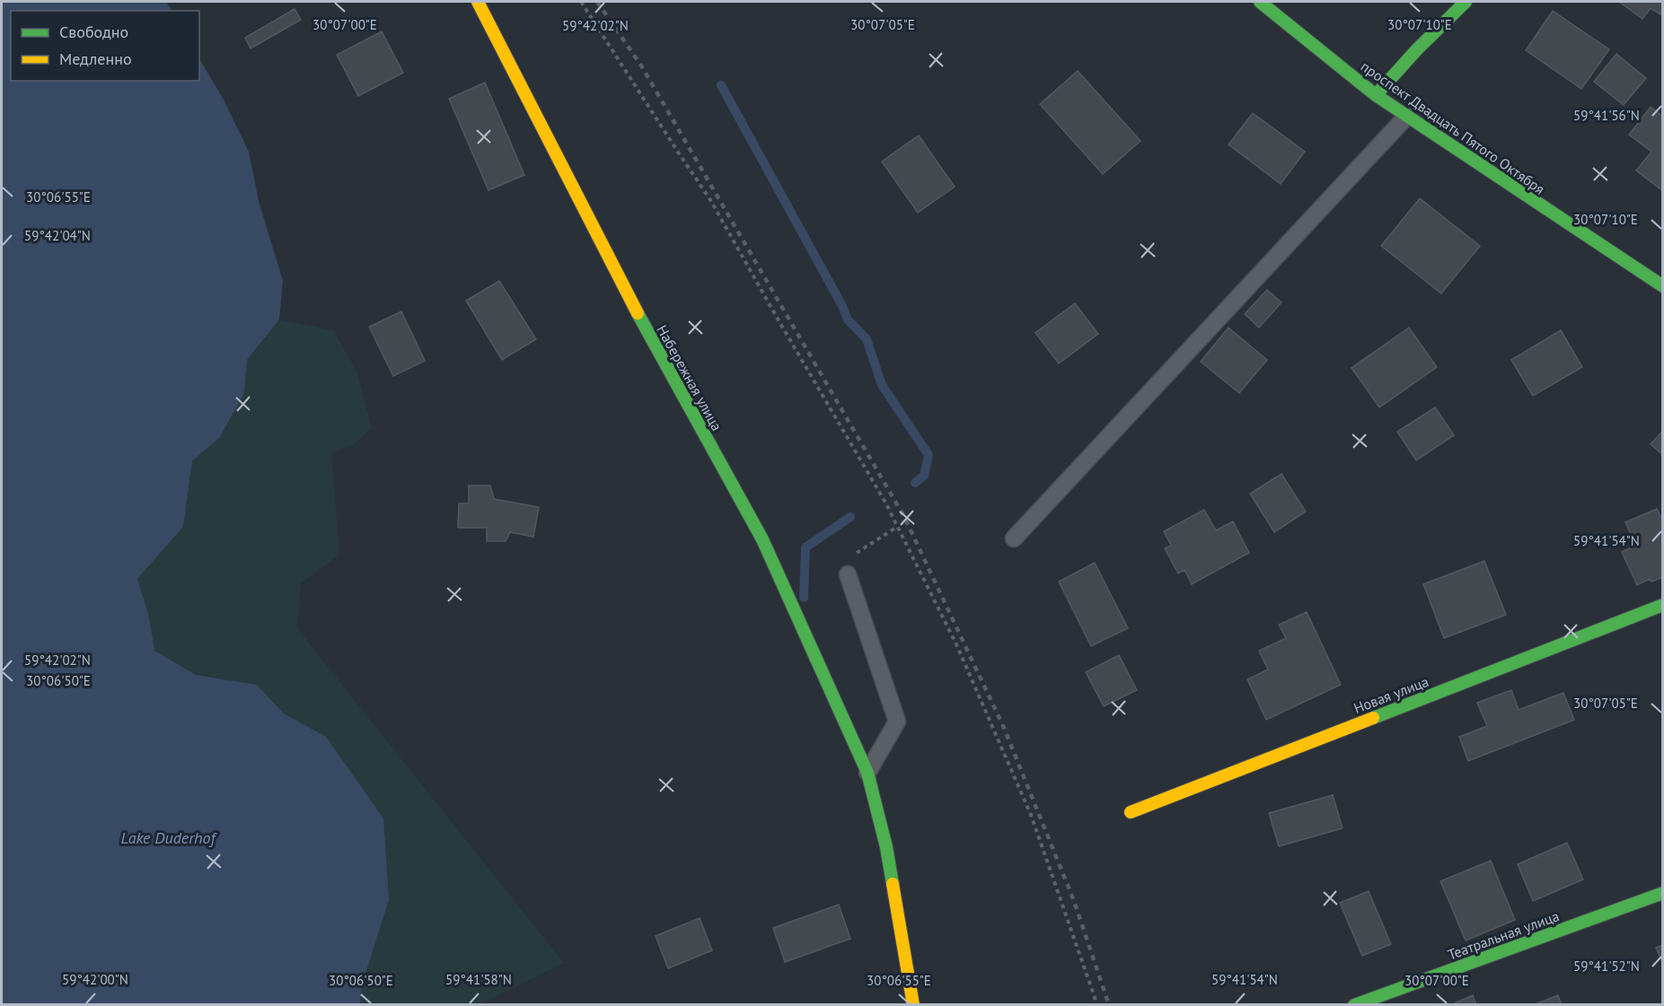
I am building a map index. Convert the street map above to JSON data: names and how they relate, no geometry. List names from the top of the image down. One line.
{"streets":{"street":["проспект Двадцать Пятого Октября","Набережная улица","Новая улица","Театральная улица"]},"water":["Lake Duderhof"],"legend":["Свободно","Медленно"],"coordinates":["30°07'00\"E","30°07'05\"E","30°07'10\"E","59°42'02\"N","59°41'56\"N","30°06'55\"E","59°42'04\"N","59°41'54\"N","30°06'50\"E","59°41'52\"N","59°42'00\"N","59°41'58\"N"]}
